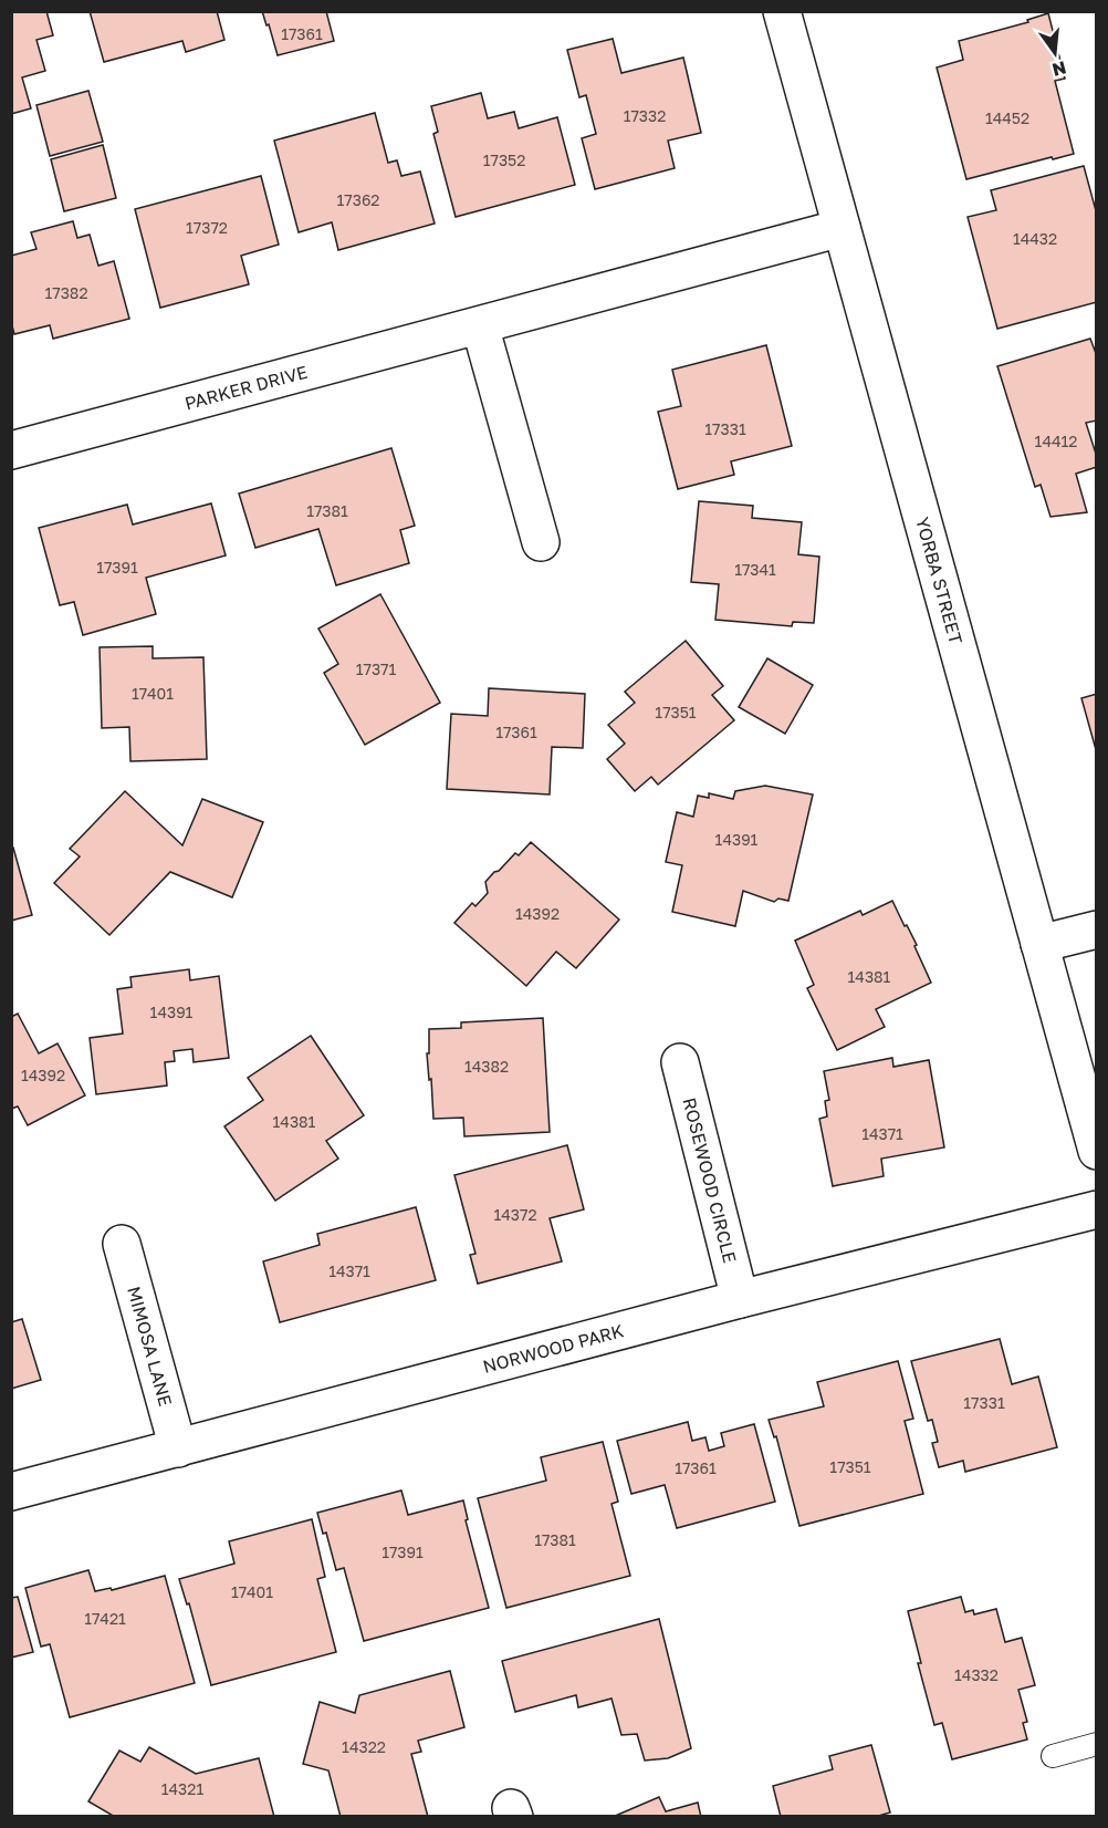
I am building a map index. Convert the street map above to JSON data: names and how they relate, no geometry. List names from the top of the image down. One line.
{"streets":{"street":["PARKER DRIVE","YORBA STREET","ROSEWOOD CIRCLE","MIMOSA LANE","NORWOOD PARK"]},"crossings":[["PARKER DRIVE","YORBA STREET"],["ROSEWOOD CIRCLE","NORWOOD PARK"],["MIMOSA LANE","NORWOOD PARK"]],"house_numbers":["17361","17332","14452","17352","17362","17372","14432","17382","17331","14412","17381","17391","17341","17371","17401","17351","17361","14391","14392","14381","14391","14382","14392","14381","14371","14372","14371","17331","17351","17361","17381","17391","17401","17421","14332","14322","14321"],"north":"bottom"}
